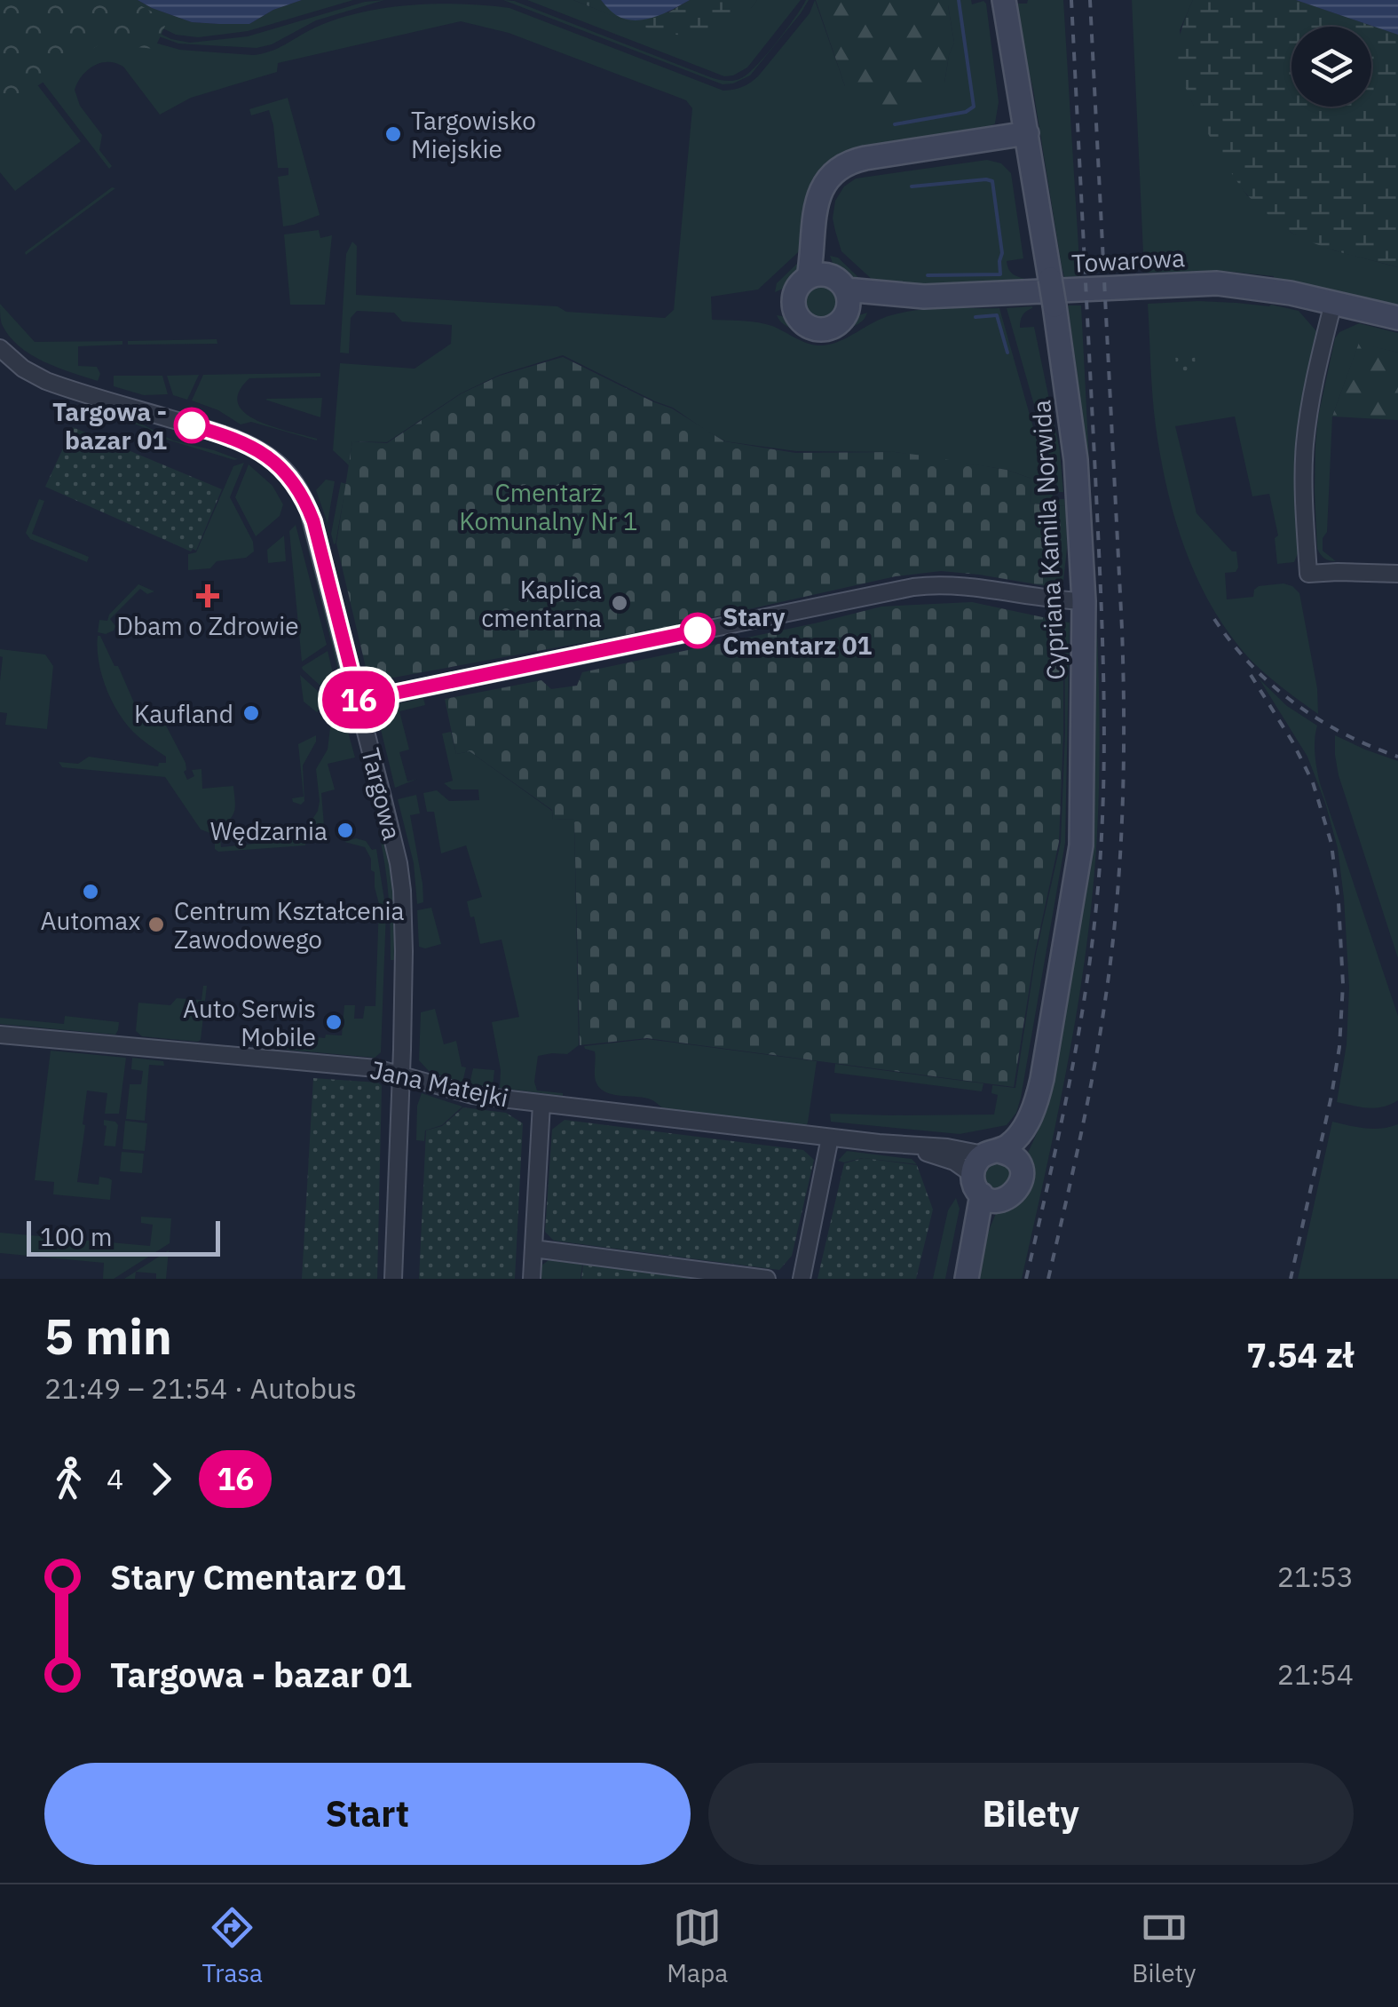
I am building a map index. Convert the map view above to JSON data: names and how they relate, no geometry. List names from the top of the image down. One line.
{"streets":{"street":["Towarowa","Cypriana Kamila Norwida","Targowa","Jana Matejki"]},"crossings":[["Cypriana Kamila Norwida","Jana Matejki"],["Targowa","Jana Matejki"]],"parks":["Cmentarz Komunalny Nr 1"],"places":{"other":["Targowisko Miejskie","Targowa - bazar 01","Kaplica cmentarna","Stary Cmentarz 01","Kaufland","Wędzarnia","Automax","Centrum Kształcenia Zawodowego","Auto Serwis Mobile"],"health":["Dbam o Zdrowie"]},"lines":["bus line 16"],"scale_bar":"100 m","page":{"on_map":"16","scale":"100 m","heading":["5 min","21:49 – 21:54 · Autobus","7.54 zł"],"legs":["4","16"],"list":[{"name":"Stary Cmentarz 01","value":"21:53"},{"name":"Targowa - bazar 01","value":"21:54"}],"buttons":["Start","Bilety"],"tabs":["Trasa","Mapa","Bilety"]}}
